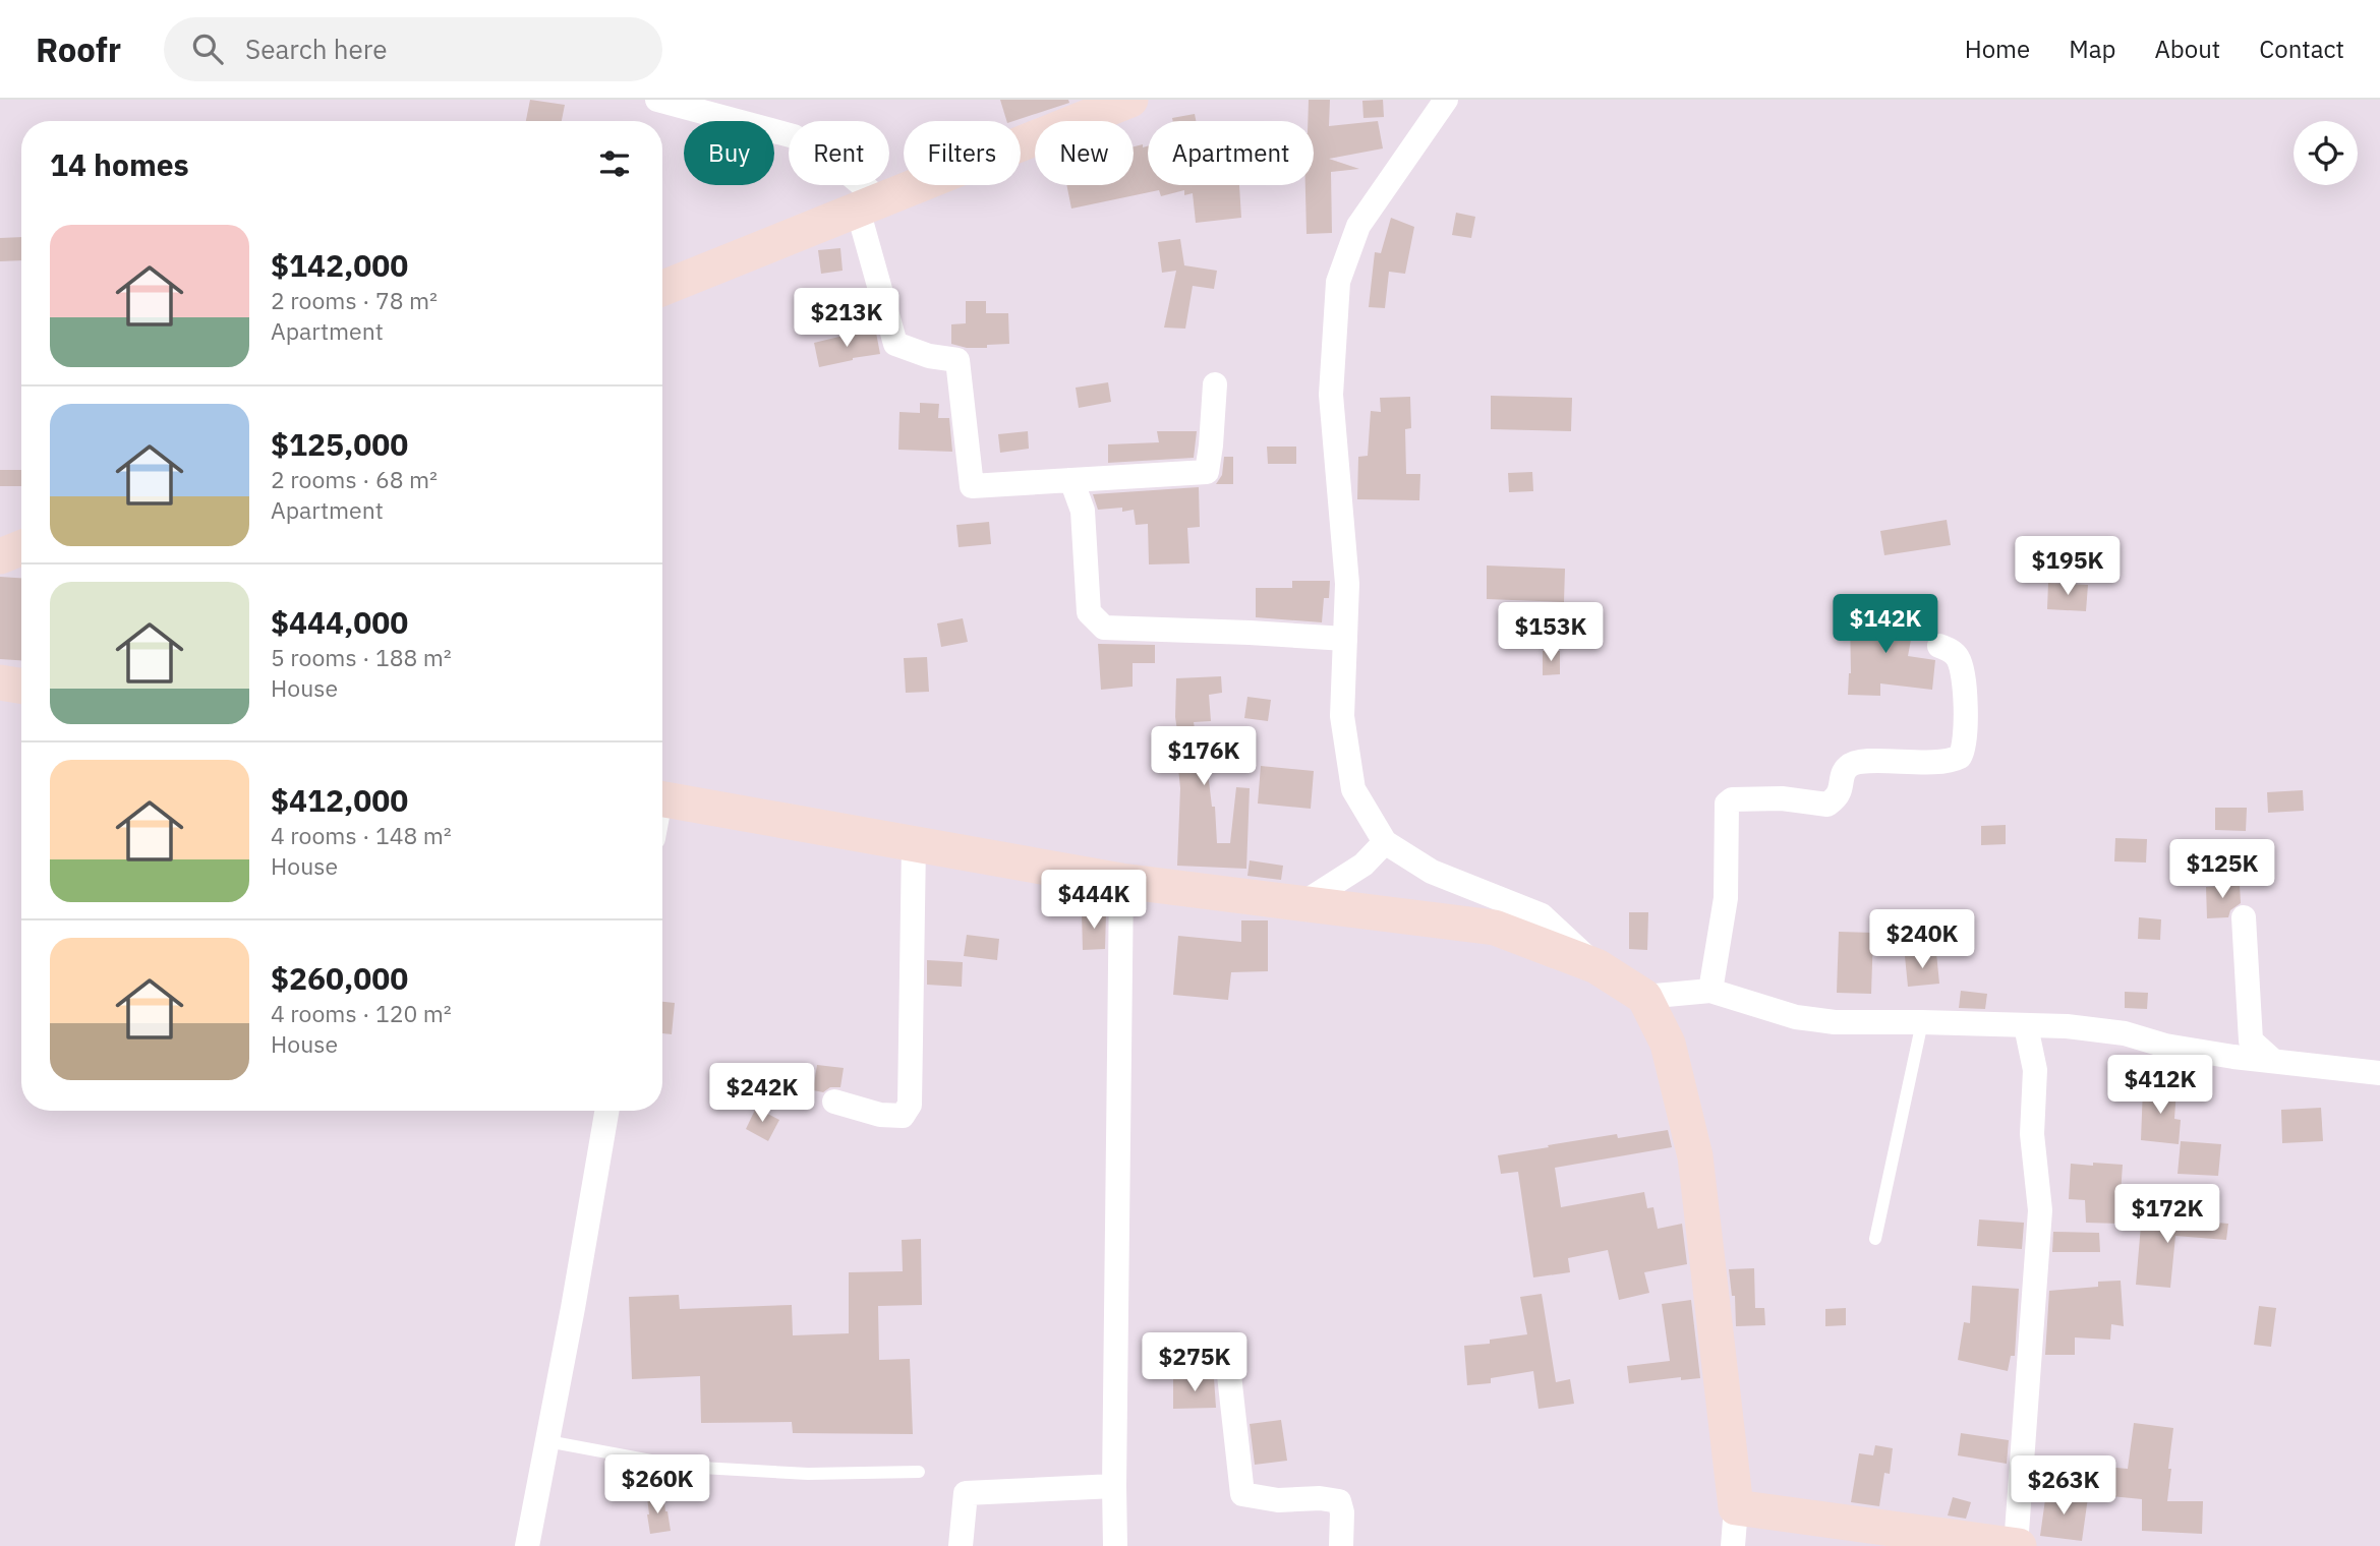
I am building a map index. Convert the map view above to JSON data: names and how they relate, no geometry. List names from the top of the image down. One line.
{"page":{"header":"Roofr","search":"Search here","nav":["Home","Map","About","Contact"],"chip":["Buy","Rent","Filters","New","Apartment"],"heading":"14 homes","list":[{"name":"$142,000","note":"2 rooms · 78 m² · Apartment"},{"name":"$125,000","note":"2 rooms · 68 m² · Apartment"},{"name":"$444,000","note":"5 rooms · 188 m² · House"},{"name":"$412,000","note":"4 rooms · 148 m² · House"},{"name":"$260,000","note":"4 rooms · 120 m² · House"}],"price":["$213K","$195K","$142K","$153K","$176K","$125K","$444K","$240K","$412K","$242K","$172K","$275K","$260K","$263K"]}}
